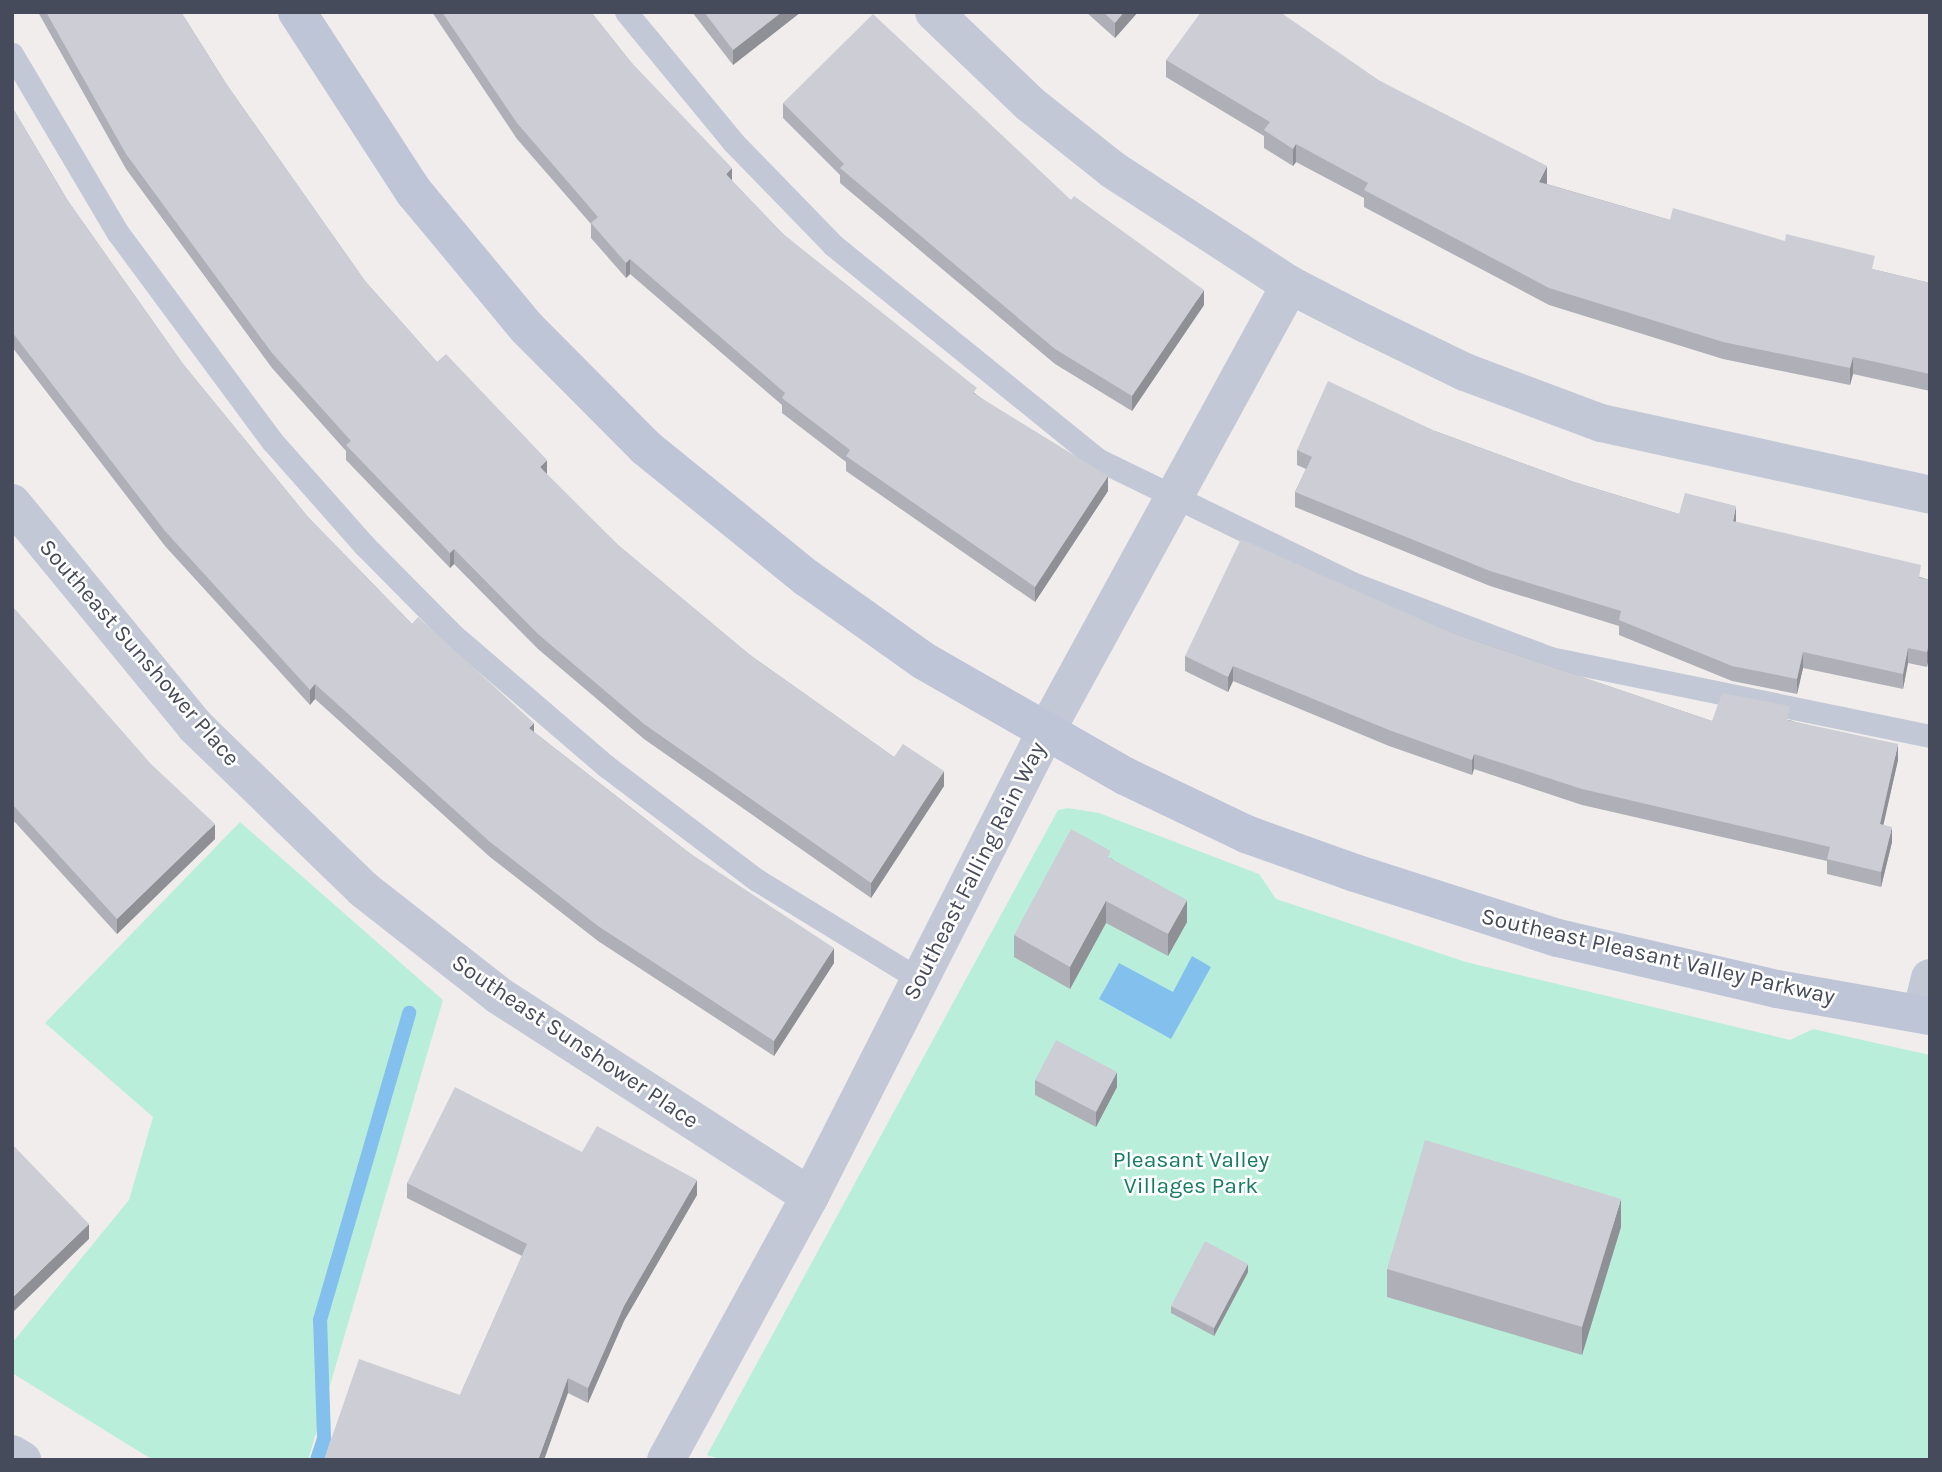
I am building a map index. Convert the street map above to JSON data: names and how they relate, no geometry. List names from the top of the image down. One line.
{"streets":{"street":["Southeast Sunshower Place","Southeast Falling Rain Way","Southeast Pleasant Valley Parkway"]},"crossings":[["Southeast Sunshower Place","Southeast Falling Rain Way"],["Southeast Falling Rain Way","Southeast Pleasant Valley Parkway"]],"parks":["Pleasant Valley Villages Park"]}
